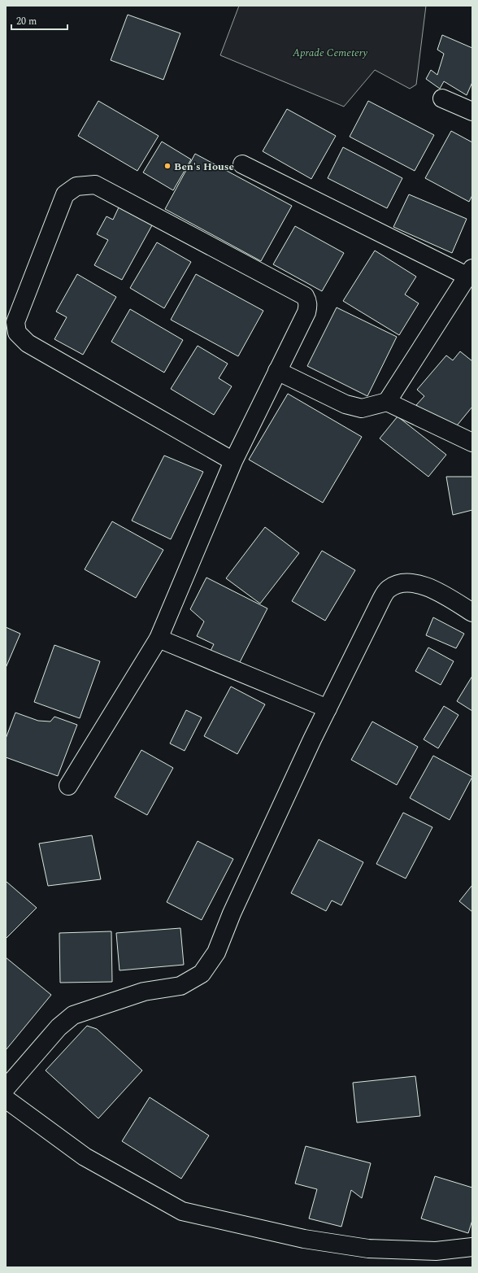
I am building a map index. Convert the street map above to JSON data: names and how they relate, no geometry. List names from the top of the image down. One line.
{"parks":["Aprade Cemetery"],"places":["Ben's House"],"scale_bar":"20 m"}
